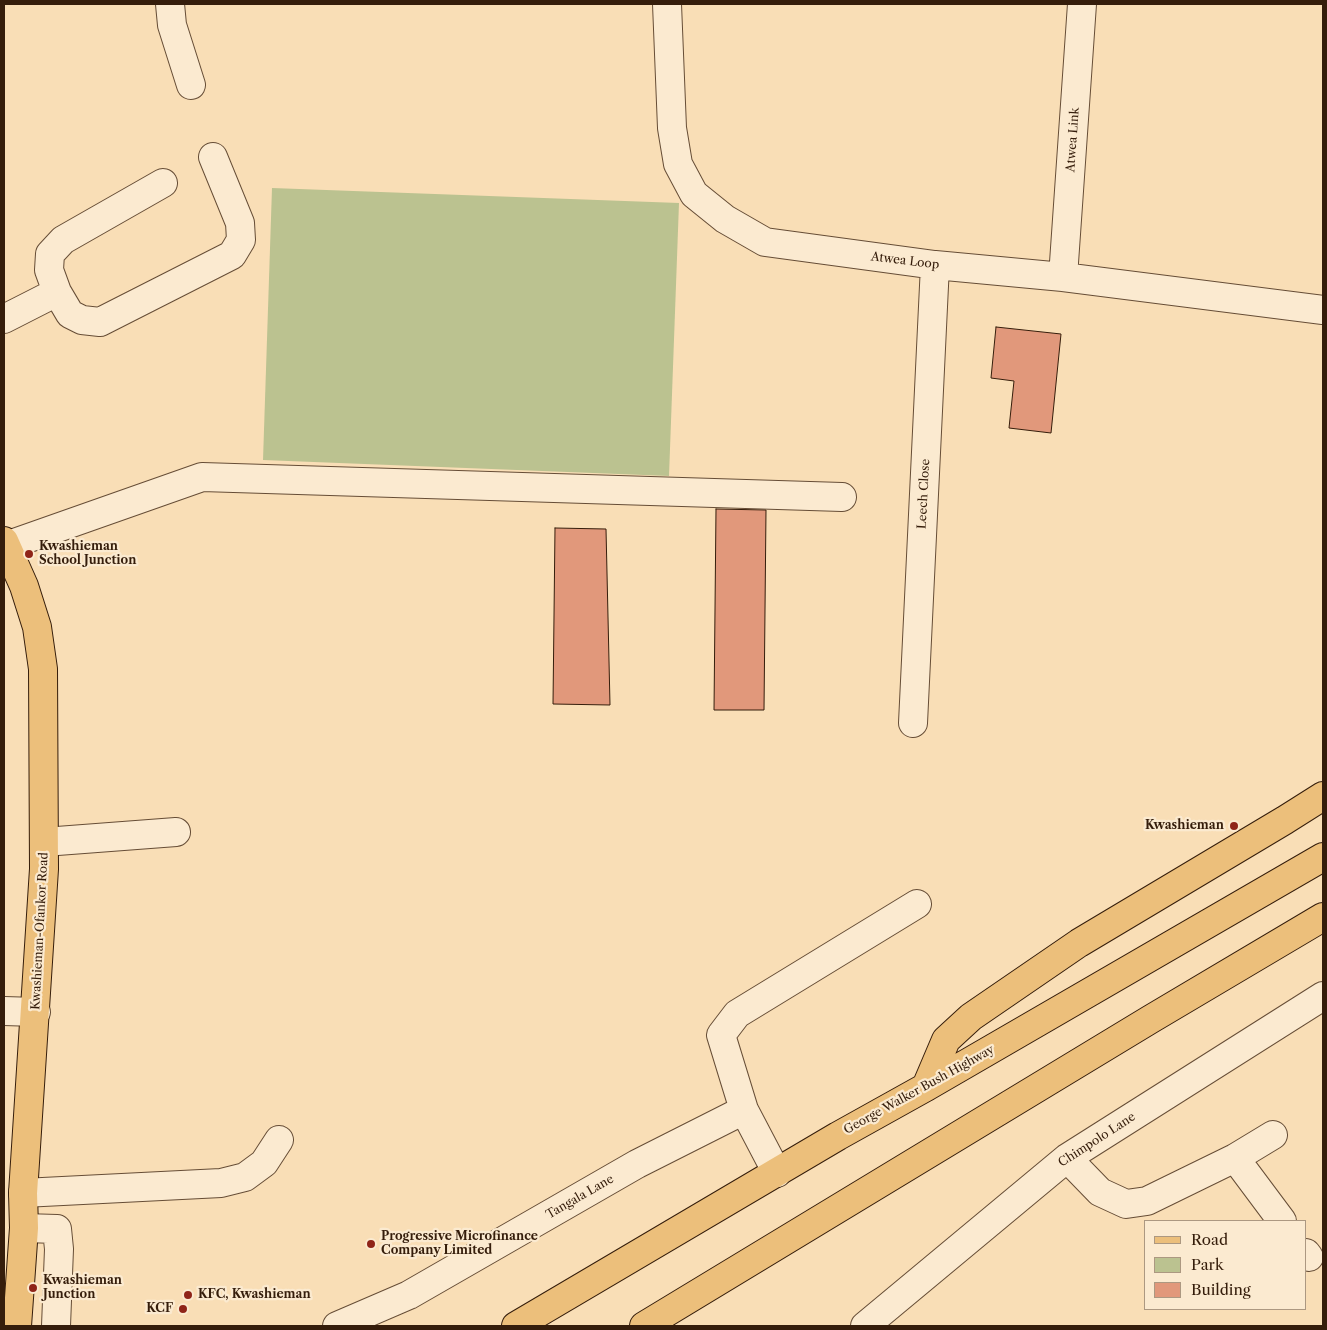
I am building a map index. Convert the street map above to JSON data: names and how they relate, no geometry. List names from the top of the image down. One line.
{"streets":{"main road":["Kwashieman-Ofankor Road","George Walker Bush Highway"],"street":["Atwea Link","Atwea Loop","Leech Close","Chimpolo Lane","Tangala Lane"]},"crossings":[["Atwea Link","Atwea Loop"],["Atwea Loop","Leech Close"]],"places":["Kwashieman School Junction","Kwashieman","Progressive Microfinance Company Limited","Kwashieman Junction","KFC, Kwashieman","KCF"],"legend":["Road","Park","Building"]}
